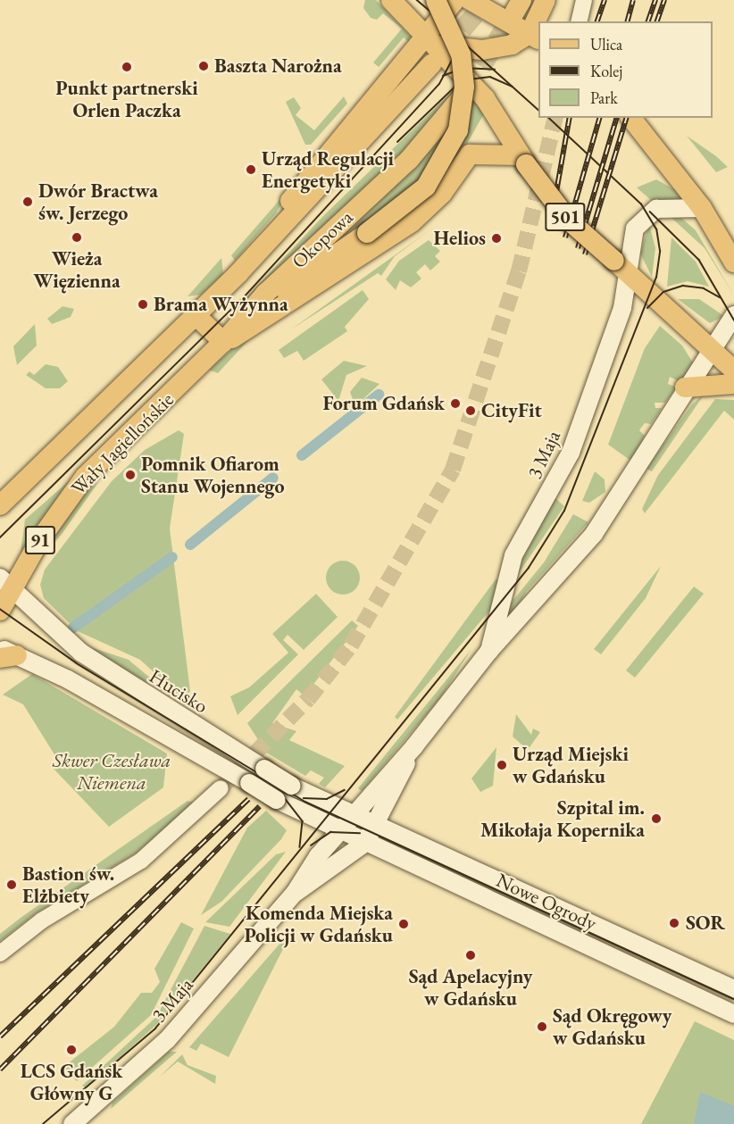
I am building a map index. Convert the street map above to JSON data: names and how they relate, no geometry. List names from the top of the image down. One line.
{"streets":{"main road":["501","Okopowa","Wały Jagiellońskie","3 Maja","91","Hucisko","Nowe Ogrody"]},"crossings":[["501","Okopowa"],["501","3 Maja"],["Okopowa","Wały Jagiellońskie"],["Wały Jagiellońskie","Hucisko"],["3 Maja","Hucisko"],["3 Maja","Nowe Ogrody"],["Hucisko","Nowe Ogrody"]],"parks":["Skwer Czesława Niemena"],"places":["Baszta Narożna","Punkt partnerski Orlen Paczka","Urząd Regulacji Energetyki","Dwór Bractwa św. Jerzego","Wieża Więzienna","Helios","Brama Wyżynna","Forum Gdańsk","CityFit","Pomnik Ofiarom Stanu Wojennego","Urząd Miejski w Gdańsku","Szpital im. Mikołaja Kopernika","Bastion św. Elżbiety","SOR","Komenda Miejska Policji w Gdańsku","Sąd Apelacyjny w Gdańsku","Sąd Okręgowy w Gdańsku","LCS Gdańsk Główny G"],"legend":["Ulica","Kolej","Park"]}
